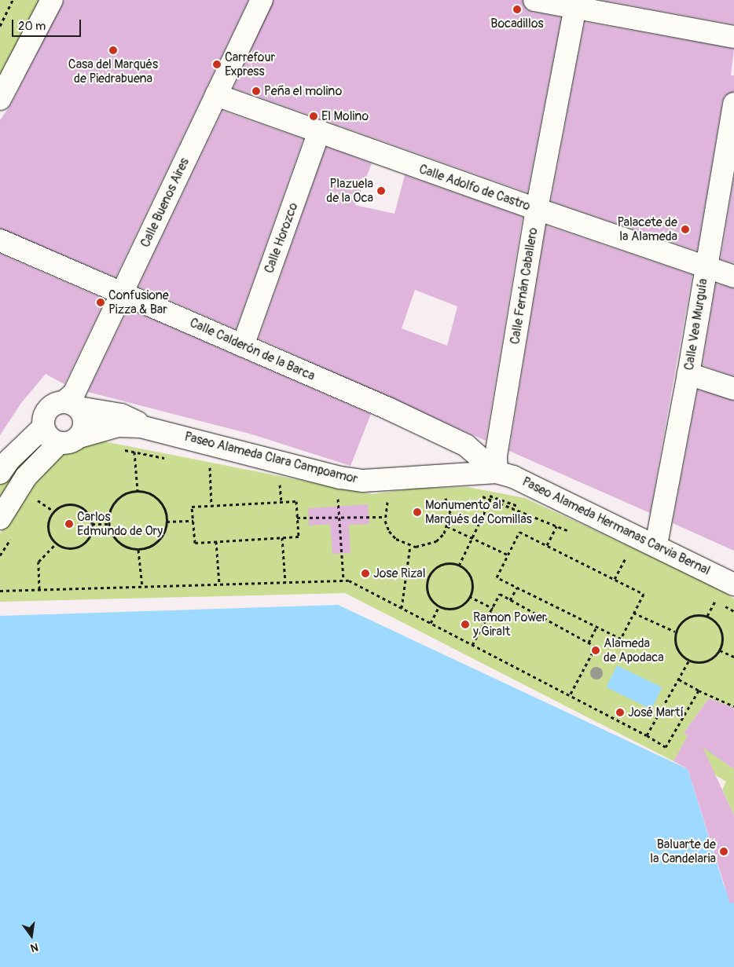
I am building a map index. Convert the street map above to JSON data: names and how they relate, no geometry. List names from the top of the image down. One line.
{"streets":{"street":["Calle Adolfo de Castro","Calle Buenos Aires","Calle Horozco","Calle Fernán Caballero","Calle Vea Murguía","Calle Calderón de la Barca","Paseo Alameda Clara Campoamor","Paseo Alameda Hermanas Carvia Bernal"]},"crossings":[["Calle Adolfo de Castro","Calle Buenos Aires"],["Calle Adolfo de Castro","Calle Horozco"],["Calle Adolfo de Castro","Calle Fernán Caballero"],["Calle Adolfo de Castro","Calle Vea Murguía"],["Calle Buenos Aires","Calle Calderón de la Barca"],["Calle Buenos Aires","Paseo Alameda Clara Campoamor"],["Calle Horozco","Calle Calderón de la Barca"],["Calle Fernán Caballero","Calle Calderón de la Barca"],["Calle Fernán Caballero","Paseo Alameda Clara Campoamor"],["Calle Fernán Caballero","Paseo Alameda Hermanas Carvia Bernal"],["Calle Vea Murguía","Paseo Alameda Hermanas Carvia Bernal"],["Calle Calderón de la Barca","Paseo Alameda Clara Campoamor"],["Calle Calderón de la Barca","Paseo Alameda Hermanas Carvia Bernal"],["Paseo Alameda Clara Campoamor","Paseo Alameda Hermanas Carvia Bernal"]],"places":["Bocadillos","Casa del Marqués de Piedrabuena","Carrefour Express","Peña el molino","El Molino","Plazuela de la Oca","Palacete de la Alameda","Confusione Pizza & Bar","Monumento al Marqués de Comillas","Carlos Edmundo de Ory","Jose Rizal","Ramon Power y Giralt","Alameda de Apodaca","José Martí","Baluarte de la Candelaria"],"scale_bar":"20 m","north":"bottom"}
